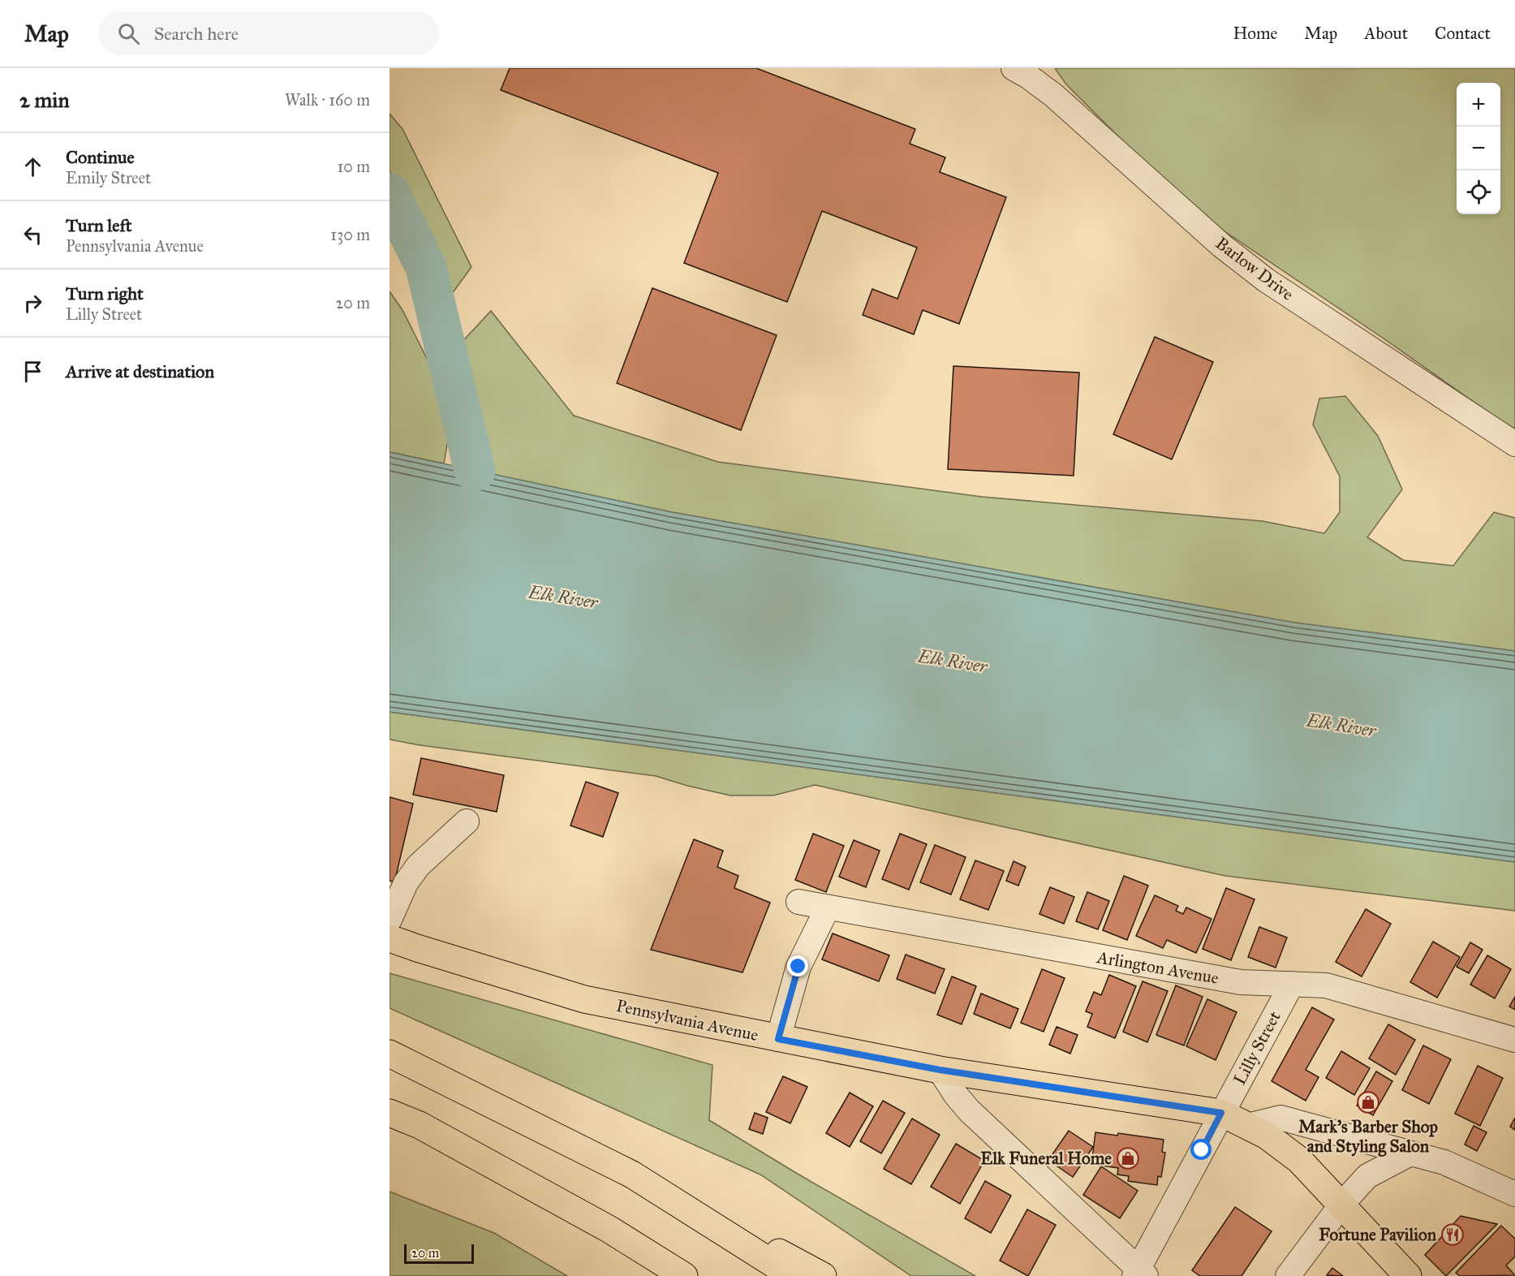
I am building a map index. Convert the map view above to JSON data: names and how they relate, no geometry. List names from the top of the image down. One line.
{"streets":{"main road":["Pennsylvania Avenue"],"street":["Barlow Drive","Arlington Avenue","Lilly Street"]},"crossings":[["Arlington Avenue","Lilly Street"],["Pennsylvania Avenue","Lilly Street"]],"water":["Elk River"],"places":{"shop":["Mark's Barber Shop and Styling Salon","Elk Funeral Home"],"restaurant":["Fortune Pavilion"]},"scale_bar":"20 m","page":{"header":"Map","search":"Search here","nav":["Home","Map","About","Contact"],"heading":["2 min","Walk · 160 m"],"map_buttons":["+","−"],"list":[["Continue","Emily Street","10 m"],["Turn left","Pennsylvania Avenue","130 m"],["Turn right","Lilly Street","20 m"],"Arrive at destination"],"scale":"20 m"}}
